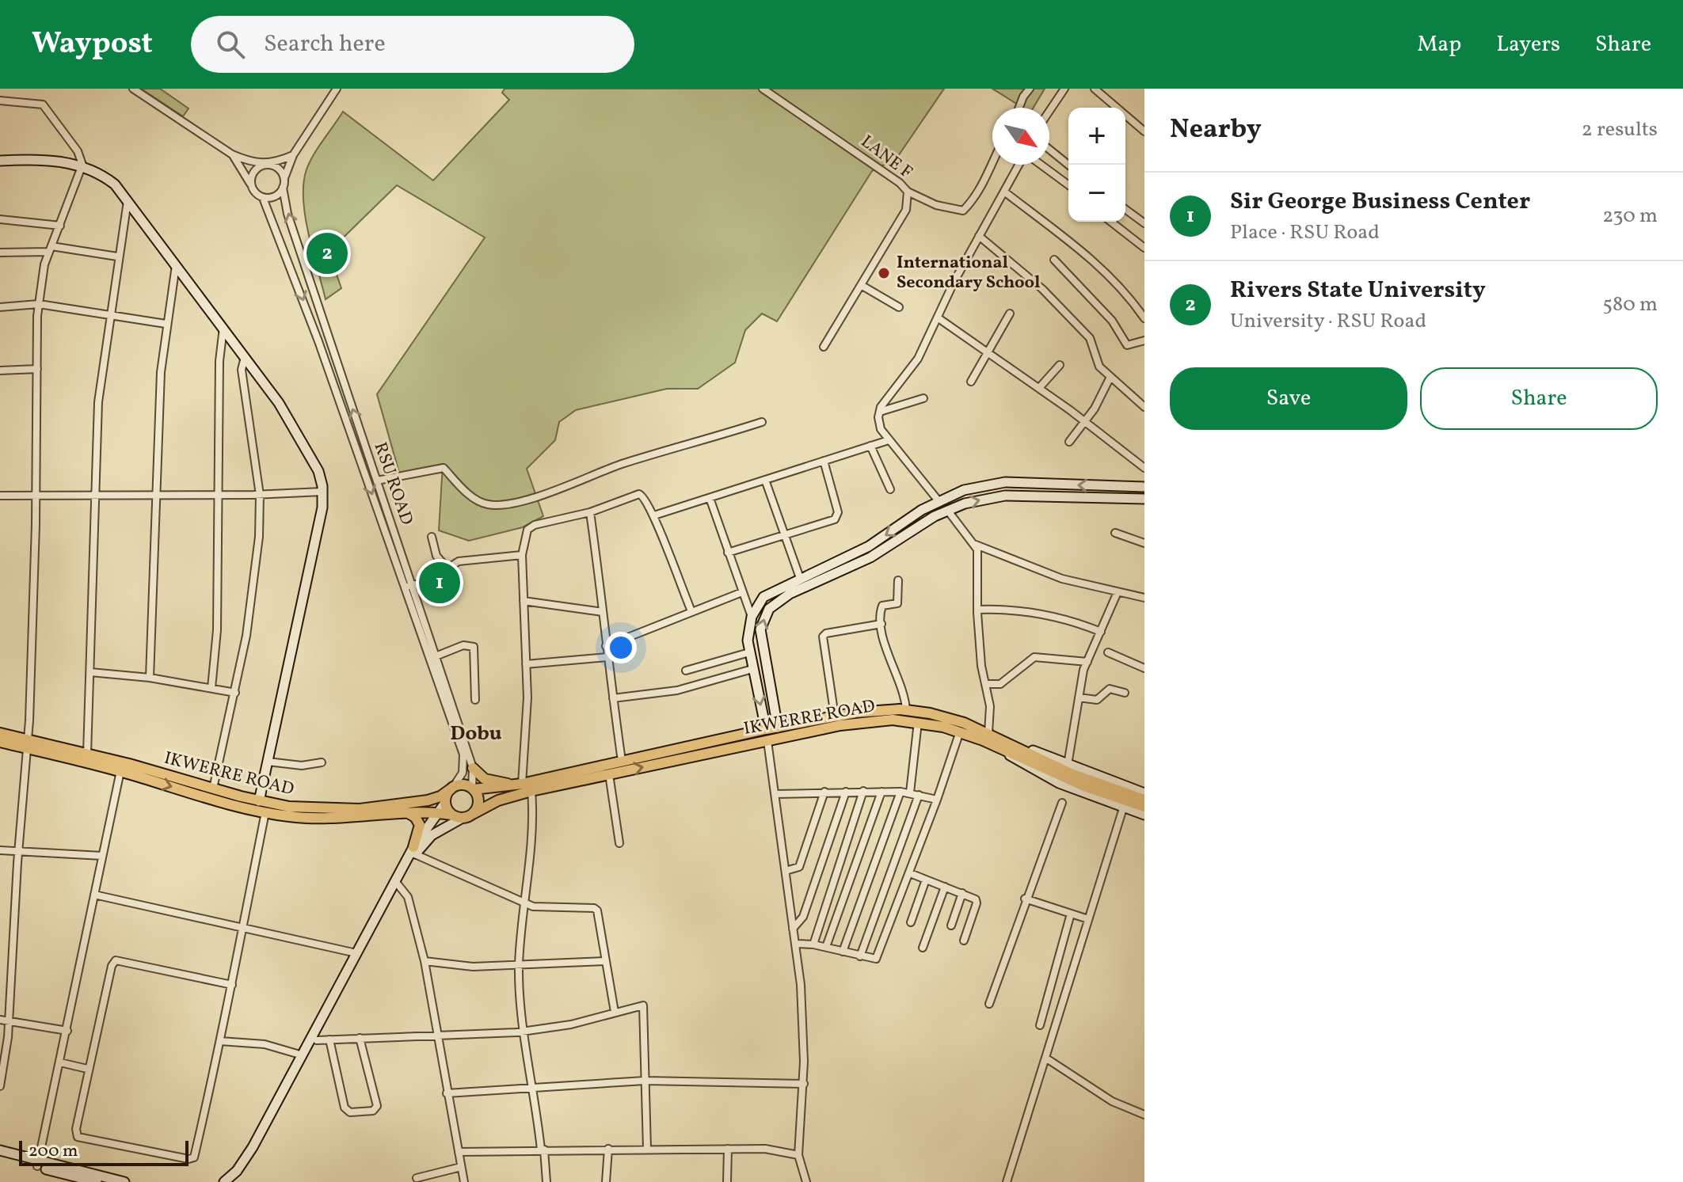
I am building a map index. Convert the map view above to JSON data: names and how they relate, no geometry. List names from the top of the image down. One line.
{"streets":{"main road":["IKWERRE ROAD"],"street":["LANE F","RSU ROAD"]},"crossings":[["RSU ROAD","IKWERRE ROAD"]],"districts":["Dobu"],"places":["International Secondary School"],"scale_bar":"200 m","north":"bottom right","page":{"header":"Waypost","search":"Search here","nav":["Map","Layers","Share"],"heading":["Nearby","2 results"],"map_buttons":["+","−"],"list":[{"mark":"1","name":"Sir George Business Center","note":"Place · RSU Road","value":"230 m"},{"mark":"2","name":"Rivers State University","note":"University · RSU Road","value":"580 m"}],"pins":["2","1"],"buttons":["Save","Share"],"scale":"200 m"}}
